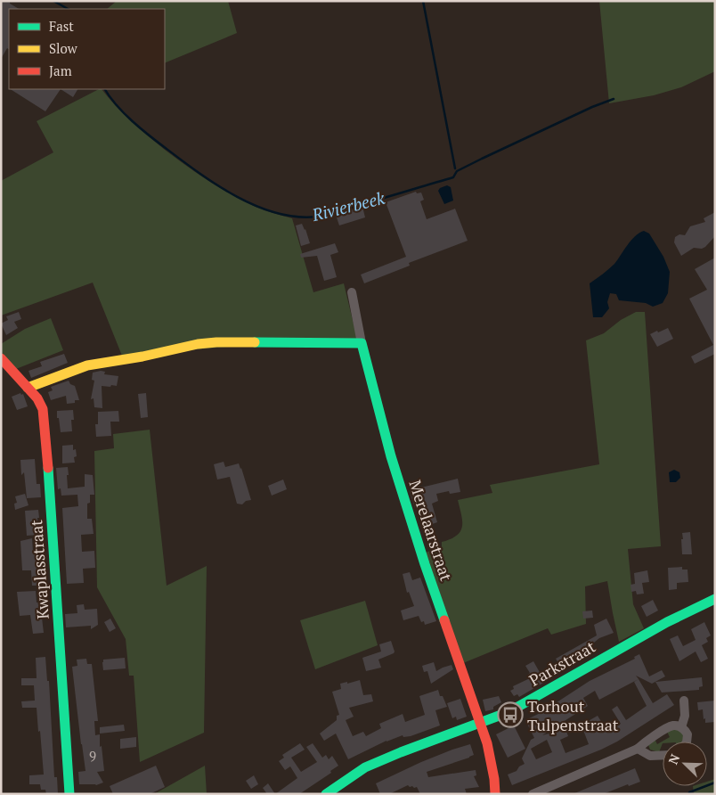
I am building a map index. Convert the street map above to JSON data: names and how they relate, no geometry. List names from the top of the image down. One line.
{"streets":{"street":["Merelaarstraat","Kwaplasstraat","Parkstraat"]},"crossings":[["Merelaarstraat","Parkstraat"]],"water":["Rivierbeek"],"places":{"bus stop":["Torhout Tulpenstraat"]},"house_numbers":["9"],"legend":["Fast","Slow","Jam"],"north":"top left"}
